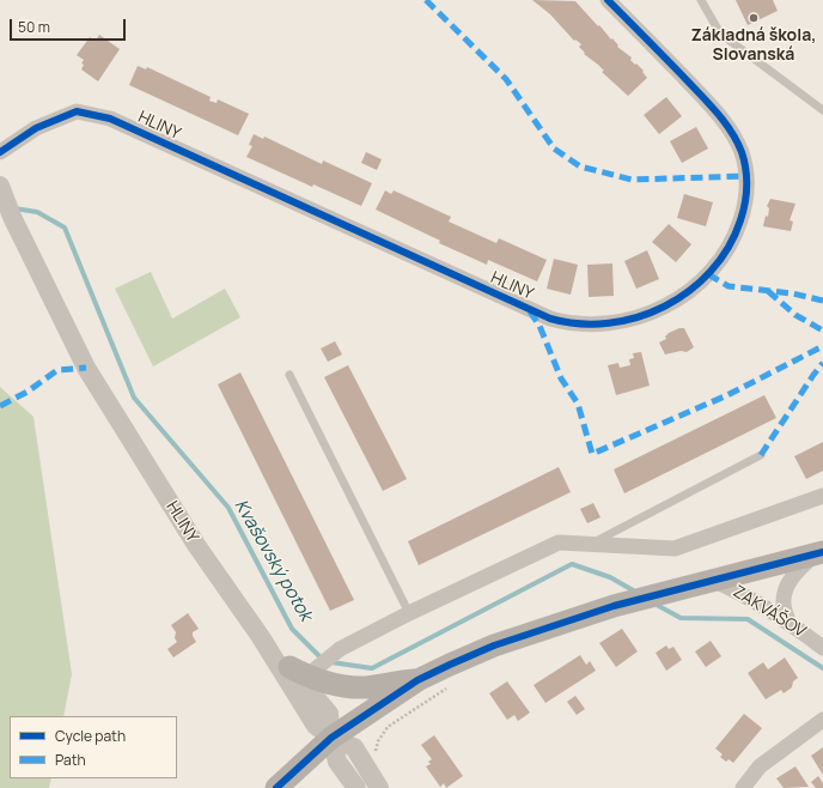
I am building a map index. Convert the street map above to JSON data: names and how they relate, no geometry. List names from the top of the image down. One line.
{"streets":{"street":["HLINY","ZAKVÁŠOV"]},"water":["Kvašovský potok"],"places":["Základná škola, Slovanská"],"legend":["Cycle path","Path"],"scale_bar":"50 m"}
